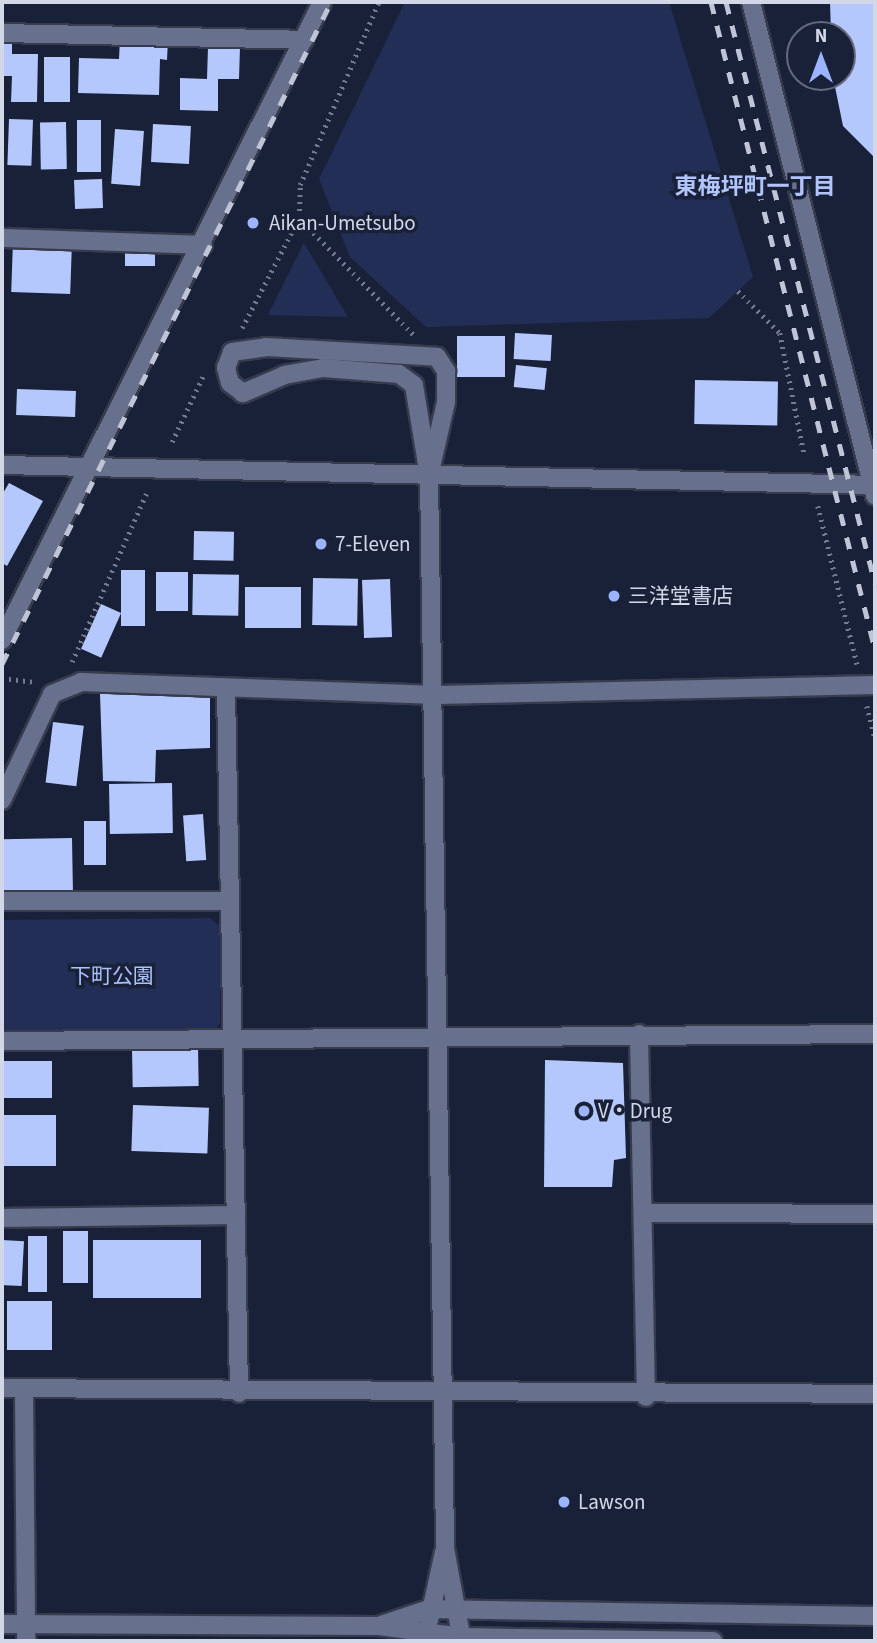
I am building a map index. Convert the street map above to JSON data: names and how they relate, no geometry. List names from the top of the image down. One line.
{"districts":["東梅坪町一丁目"],"parks":["下町公園"],"places":["Aikan-Umetsubo","7-Eleven","三洋堂書店","V・Drug","Lawson"],"north":"top"}
